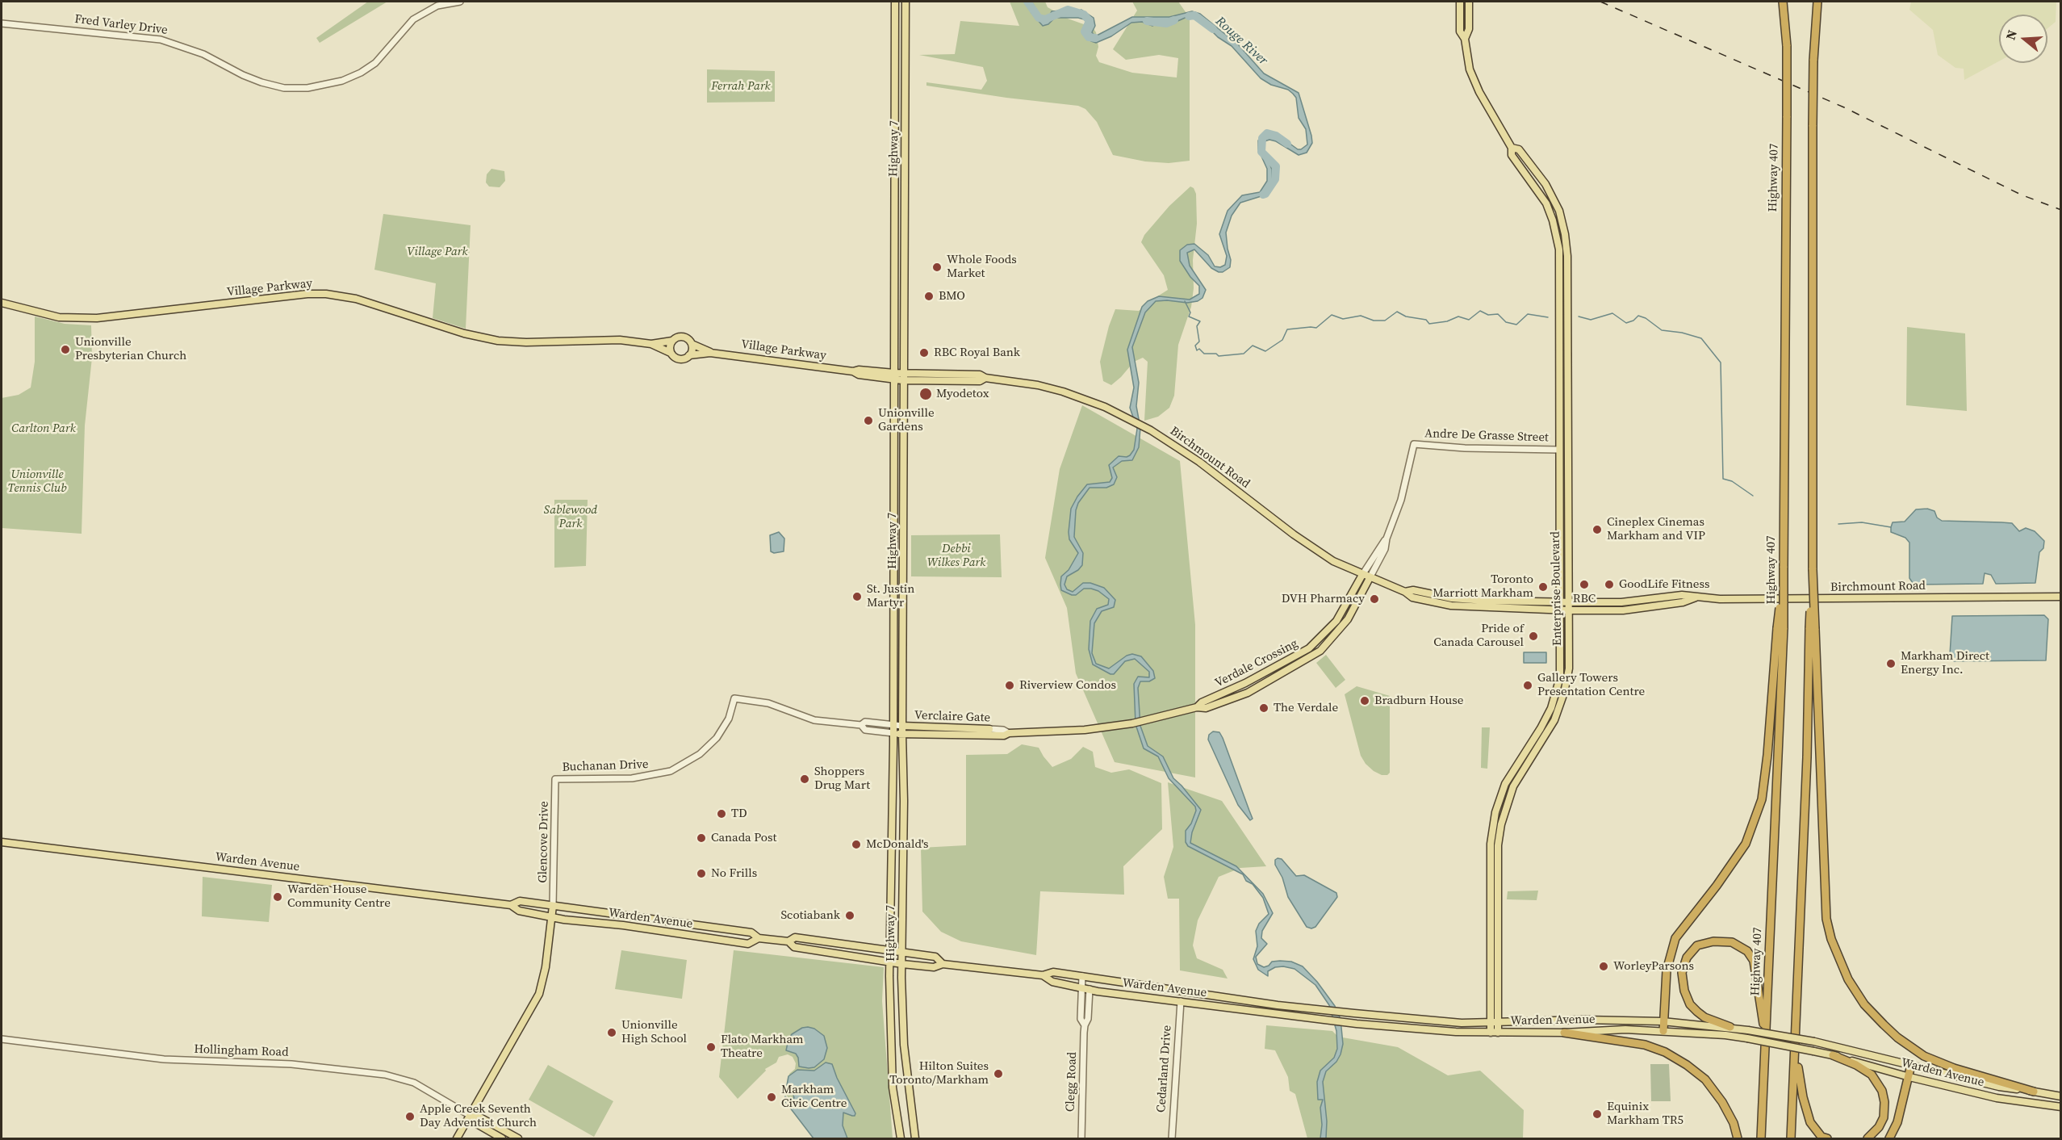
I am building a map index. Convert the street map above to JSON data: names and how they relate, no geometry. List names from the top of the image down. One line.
{"streets":{"highway":["Highway 407"],"main road":["Highway 7","Village Parkway","Birchmount Road","Enterprise Boulevard","Verdale Crossing","Verclaire Gate","Warden Avenue"],"street":["Fred Varley Drive","Andre De Grasse Street","Buchanan Drive","Glencove Drive","Hollingham Road","Cedarland Drive","Clegg Road"]},"crossings":[["Highway 7","Village Parkway"],["Highway 7","Birchmount Road"],["Highway 7","Verclaire Gate"],["Highway 7","Warden Avenue"],["Village Parkway","Birchmount Road"],["Andre De Grasse Street","Enterprise Boulevard"],["Andre De Grasse Street","Verdale Crossing"],["Birchmount Road","Enterprise Boulevard"],["Birchmount Road","Verdale Crossing"],["Enterprise Boulevard","Warden Avenue"],["Verdale Crossing","Verclaire Gate"],["Verclaire Gate","Buchanan Drive"],["Buchanan Drive","Glencove Drive"],["Glencove Drive","Warden Avenue"],["Warden Avenue","Cedarland Drive"],["Warden Avenue","Clegg Road"]],"water":["Rouge River"],"parks":["Ferrah Park","Village Park","Carlton Park","Unionville Tennis Club","Sablewood Park","Debbi Wilkes Park"],"places":["Whole Foods Market","BMO","Unionville Presbyterian Church","RBC Royal Bank","Myodetox","Unionville Gardens","Cineplex Cinemas Markham and VIP","RBC","GoodLife Fitness","Toronto Marriott Markham","St. Justin Martyr","DVH Pharmacy","Pride of Canada Carousel","Markham Direct Energy Inc.","Riverview Condos","Gallery Towers Presentation Centre","Bradburn House","The Verdale","Shoppers Drug Mart","TD","Canada Post","McDonald's","No Frills","Warden House Community Centre","Scotiabank","WorleyParsons","Unionville High School","Flato Markham Theatre","Hilton Suites Toronto/Markham","Markham Civic Centre","Equinix Markham TR5","Apple Creek Seventh Day Adventist Church"],"north":"left"}
